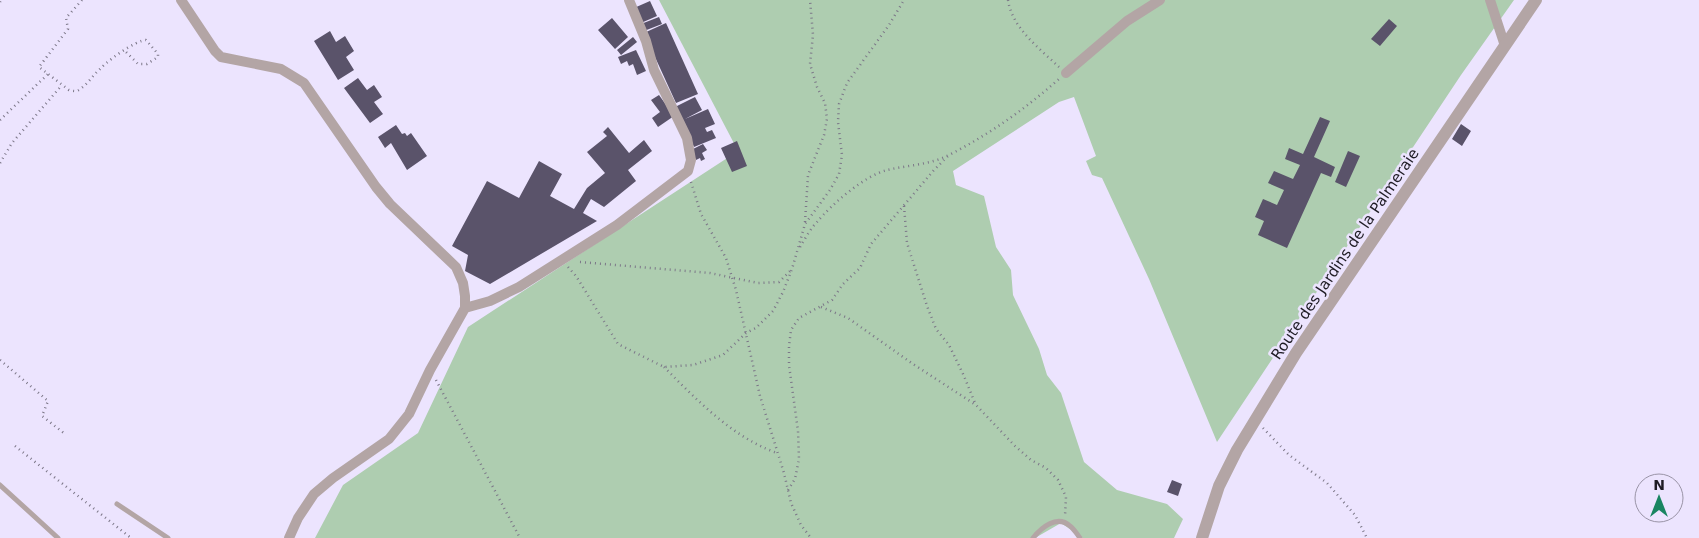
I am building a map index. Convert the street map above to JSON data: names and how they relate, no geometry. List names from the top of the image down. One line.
{"streets":{"street":["Route des Jardins de la Palmeraie"]},"north":"top"}
